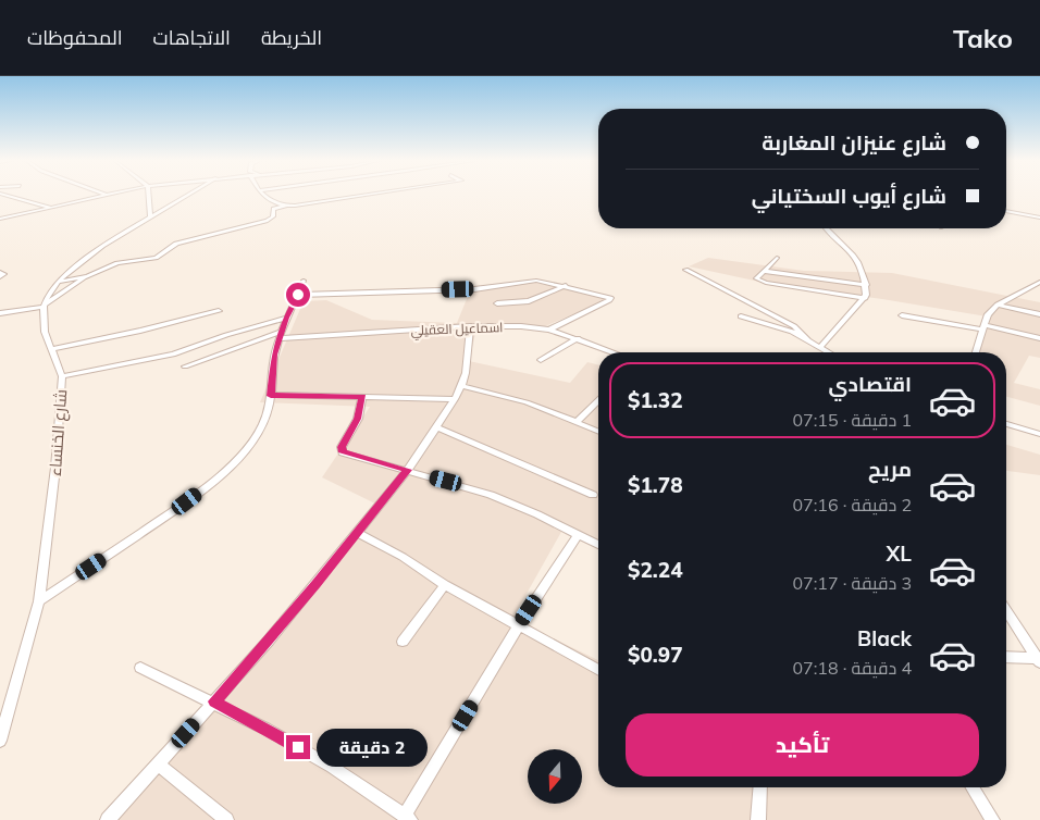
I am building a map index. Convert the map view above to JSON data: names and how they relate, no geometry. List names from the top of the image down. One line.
{"streets":{"street":["اسماعيل العقيلي","شارع الخنساء"]},"north":"bottom","page":{"header":"Tako","nav":["الخريطة","الاتجاهات","المحفوظات"],"banner":["شارع عنيزان المغاربة","شارع أيوب السختياني"],"list":[{"name":"اقتصادي","note":"1 دقيقة · 07:15","value":"$1.32"},{"name":"مريح","note":"2 دقيقة · 07:16","value":"$1.78"},{"name":"XL","note":"3 دقيقة · 07:17","value":"$2.24"},{"name":"Black","note":"4 دقيقة · 07:18","value":"$0.97"}],"buttons":"تأكيد","bubble":"2 دقيقة"}}
